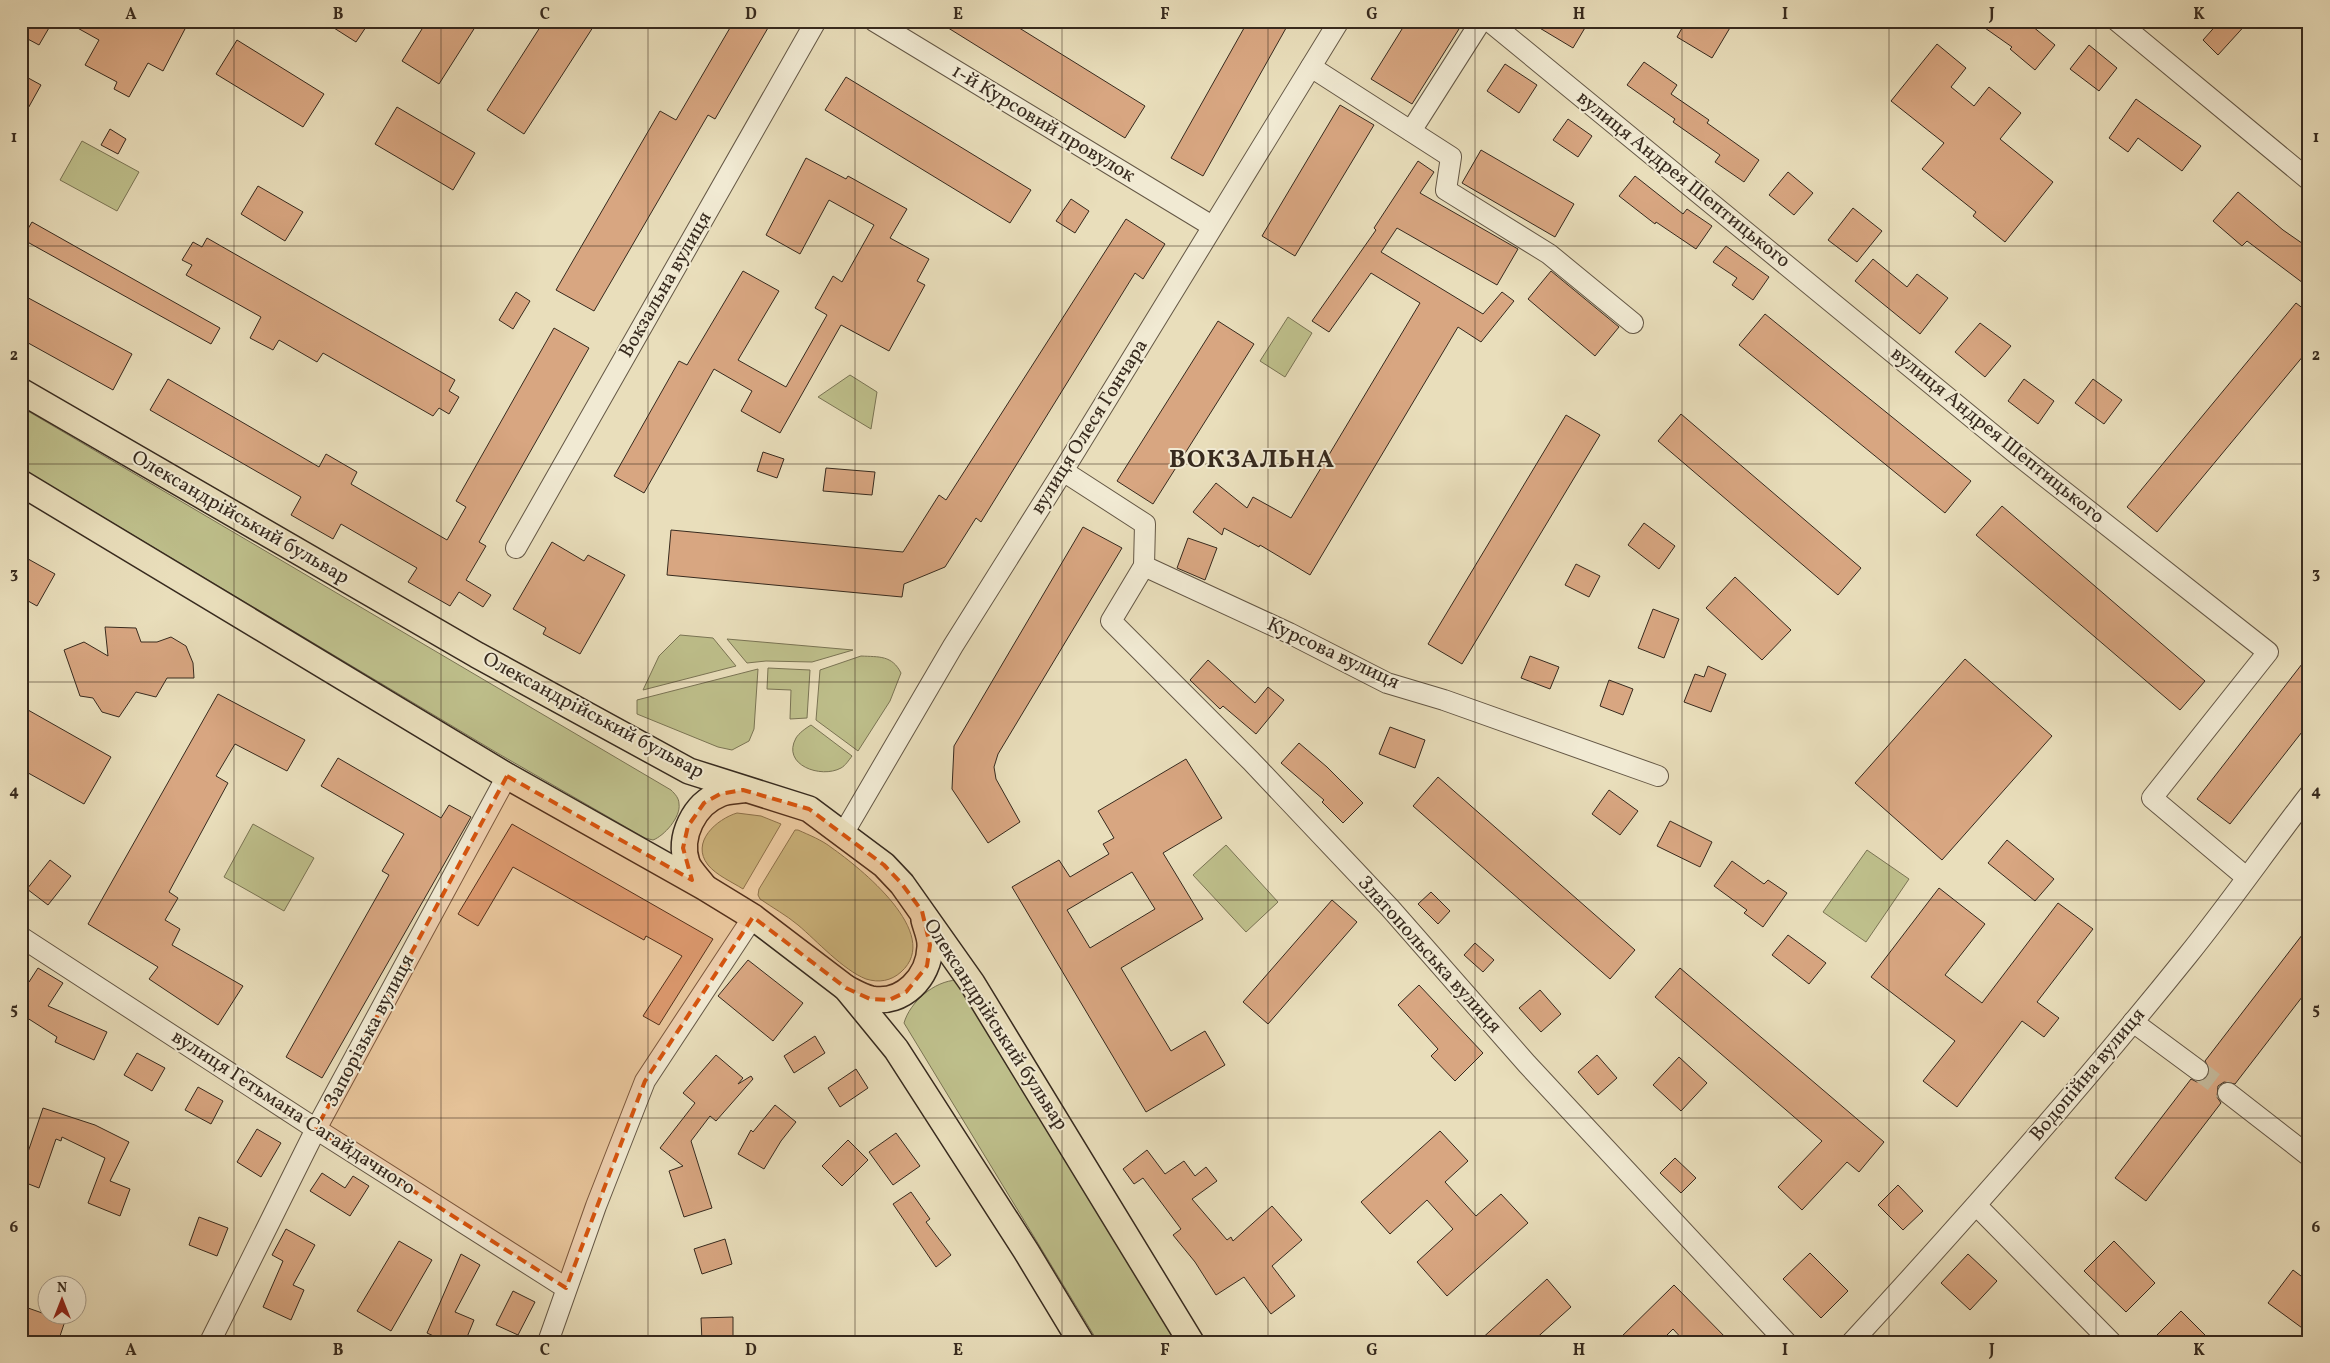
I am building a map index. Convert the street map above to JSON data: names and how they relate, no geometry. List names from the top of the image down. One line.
{"streets":{"main road":["Олександрійський бульвар"],"street":["1-й Курсовий провулок","вулиця Андрея Шептицького","Вокзальна вулиця","вулиця Олеся Гончара","Курсова вулиця","Златопольська вулиця","Запорізька вулиця","Водопійна вулиця","вулиця Гетьмана Сагайдачного"]},"crossings":[["1-й Курсовий провулок","вулиця Олеся Гончара"],["вулиця Андрея Шептицького","Водопійна вулиця"],["вулиця Олеся Гончара","Олександрійський бульвар"],["Курсова вулиця","Златопольська вулиця"],["Запорізька вулиця","вулиця Гетьмана Сагайдачного"]],"districts":["ВОКЗАЛЬНА"],"north":"top","grid":{"columns":["A","B","C","D","E","F","G","H","I","J","K"],"rows":["1","2","3","4","5","6"]}}
